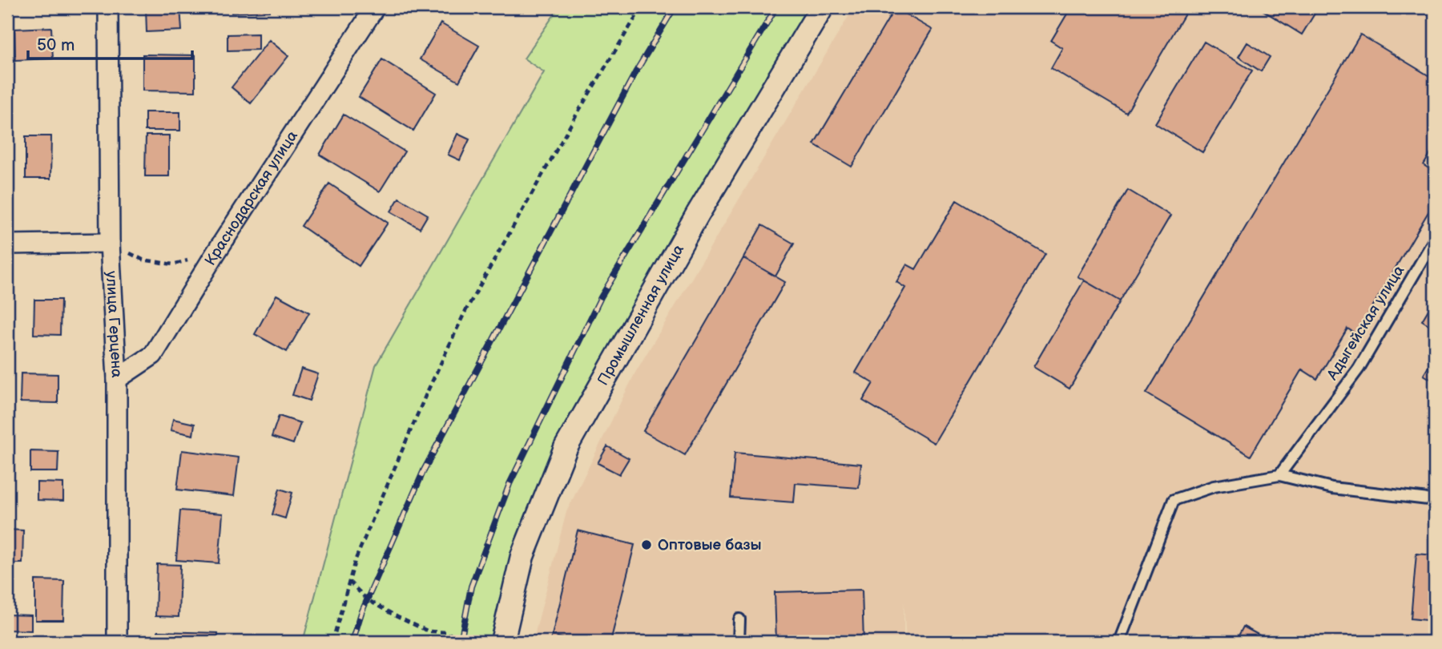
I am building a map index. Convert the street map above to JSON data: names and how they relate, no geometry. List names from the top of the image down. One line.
{"streets":{"street":["Краснодарская улица","Промышленная улица","улица Герцена"],"lane":["Адыгейская улица"]},"crossings":[["Краснодарская улица","улица Герцена"]],"places":["Оптовые базы"],"scale_bar":"50 m"}
